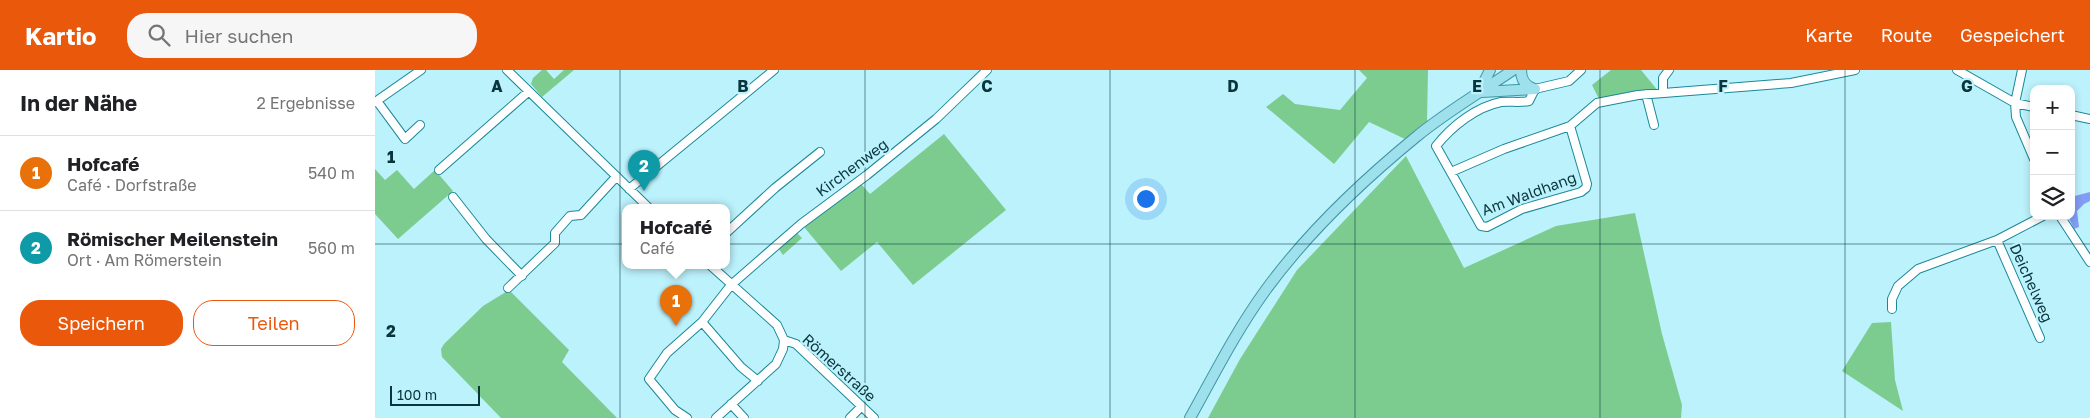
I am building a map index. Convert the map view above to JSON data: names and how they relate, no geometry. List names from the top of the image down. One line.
{"streets":{"street":["Kirchenweg","Am Waldhang","Deichelweg","Römerstraße"]},"scale_bar":"100 m","page":{"header":"Kartio","search":"Hier suchen","nav":["Karte","Route","Gespeichert"],"heading":["In der Nähe","2 Ergebnisse"],"map_buttons":["+","−"],"list":[{"mark":"1","name":"Hofcafé","note":"Café · Dorfstraße","value":"540 m"},{"mark":"2","name":"Römischer Meilenstein","note":"Ort · Am Römerstein","value":"560 m"}],"pins":["2","1"],"popup":["Hofcafé","Café"],"buttons":["Speichern","Teilen"],"scale":"100 m"},"grid":{"columns":["A","B","C","D","E","F","G"],"rows":["1","2"]}}
